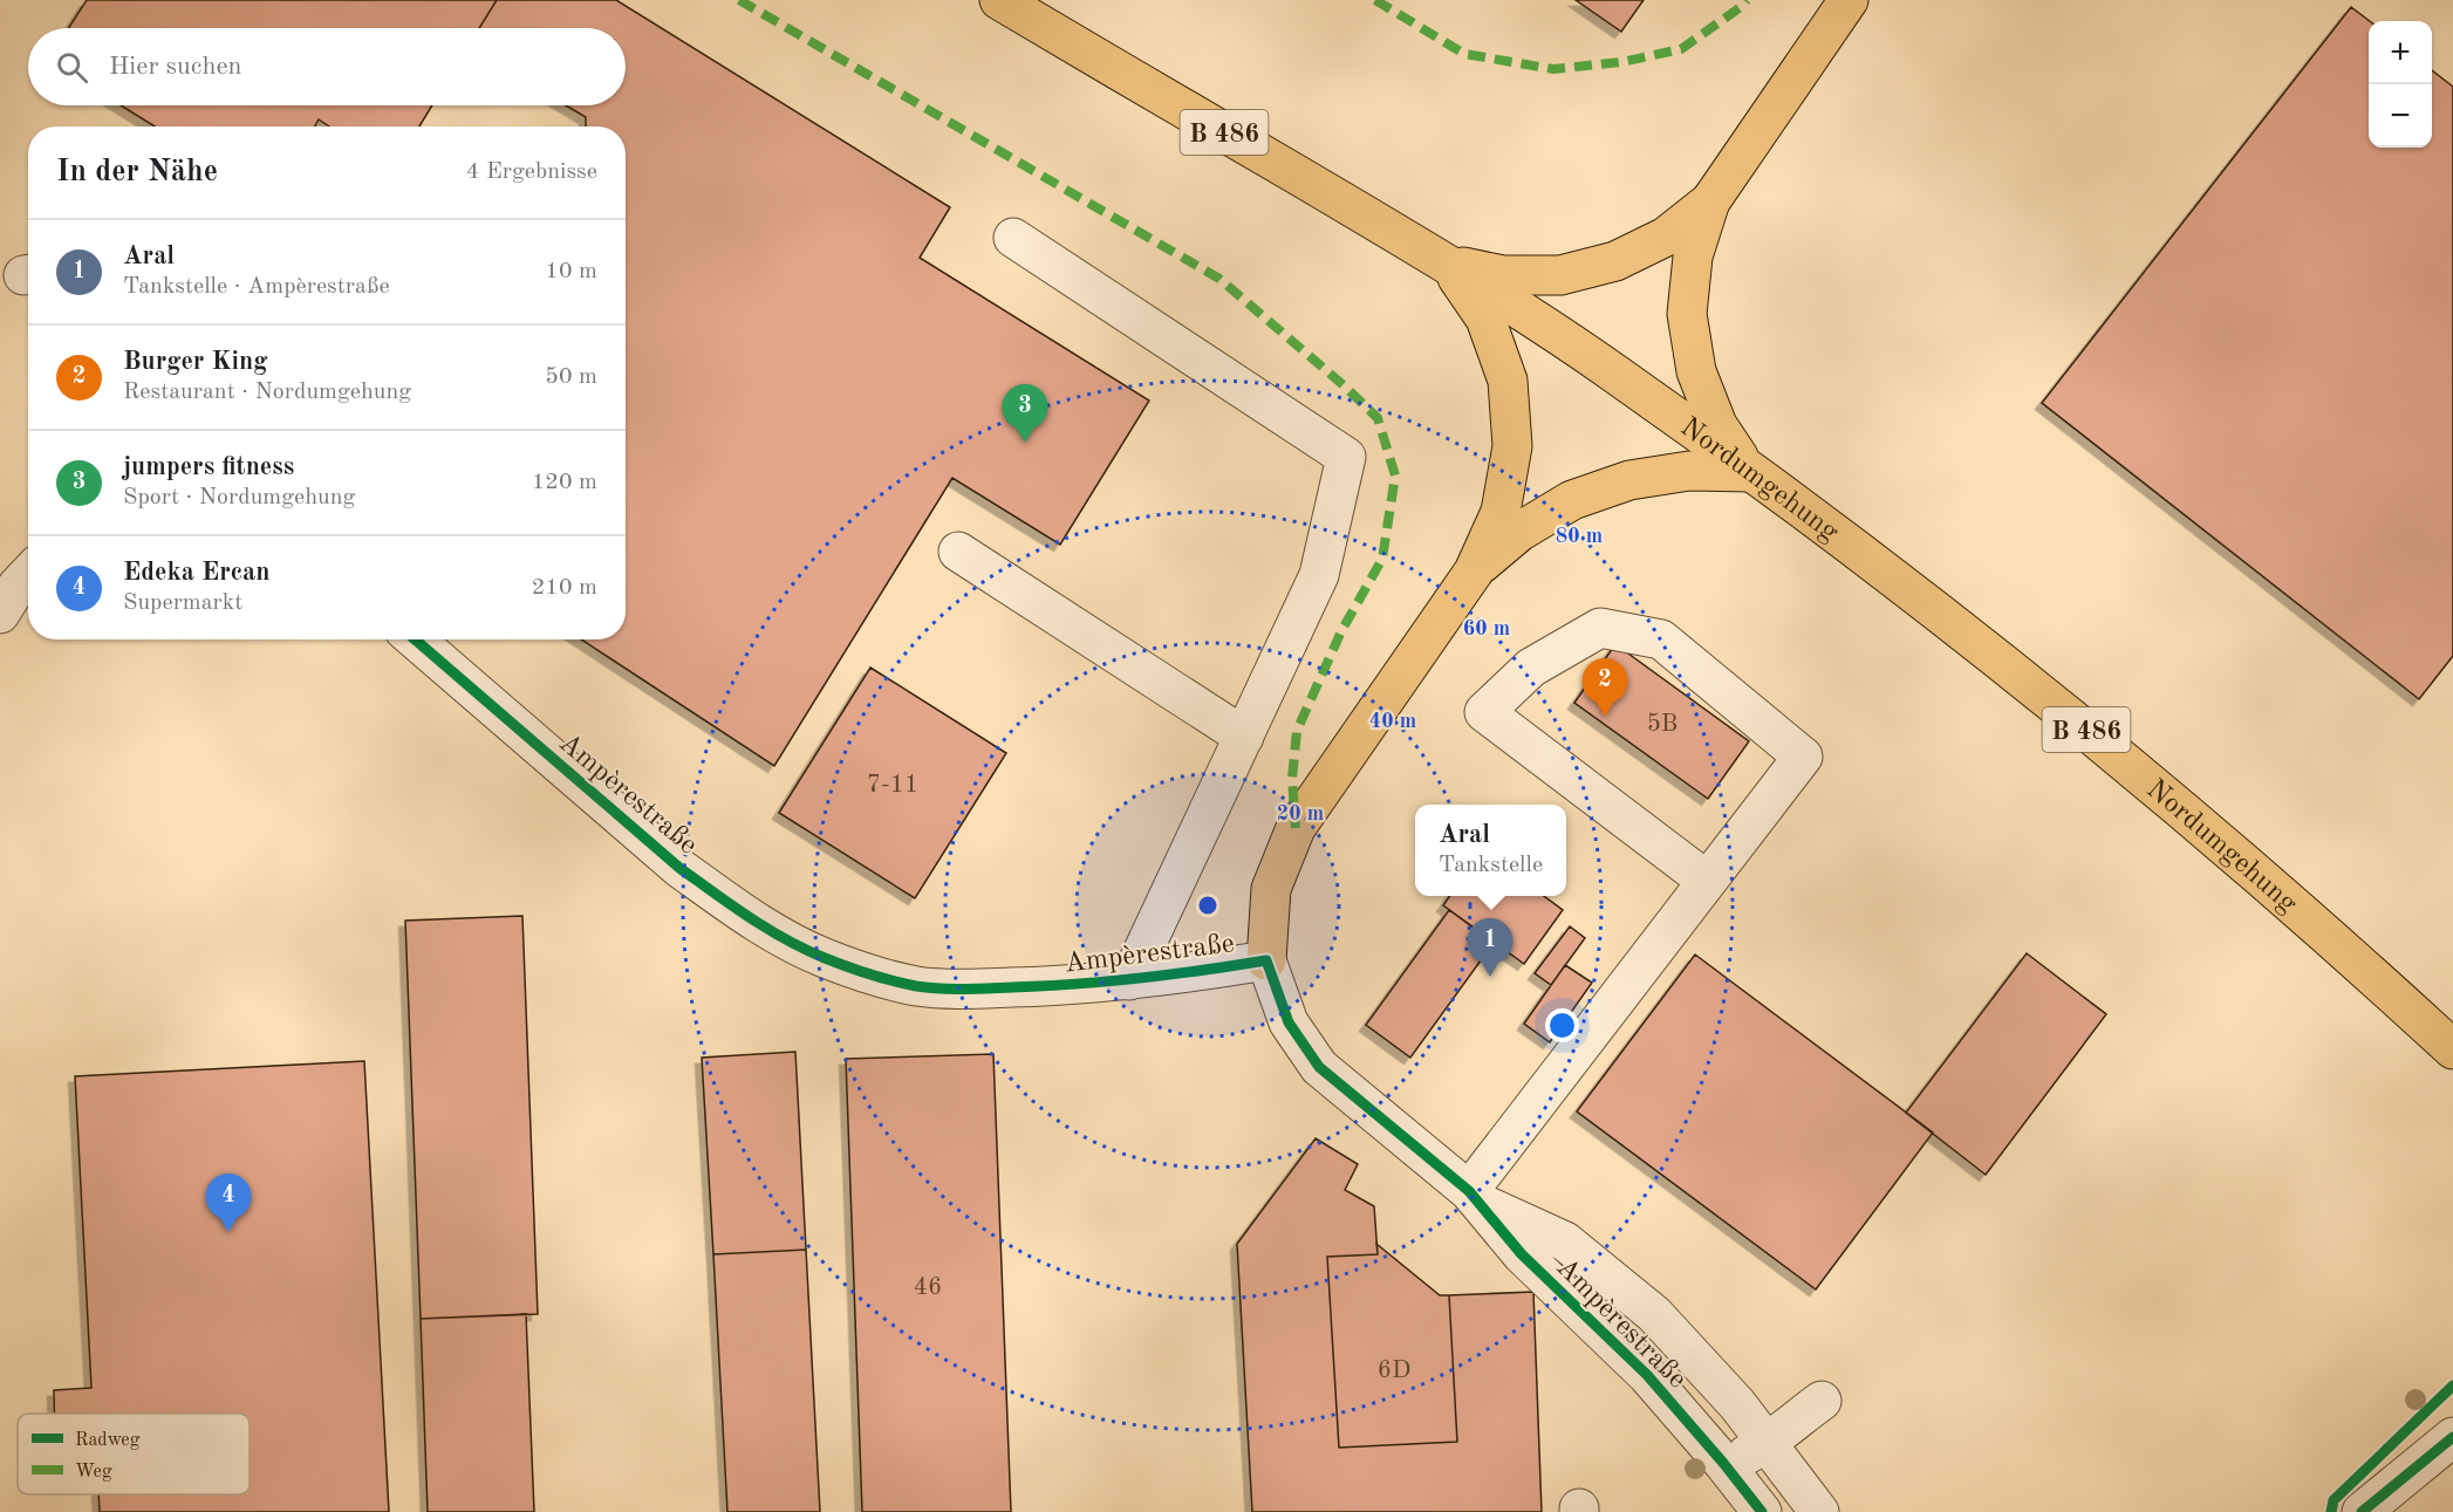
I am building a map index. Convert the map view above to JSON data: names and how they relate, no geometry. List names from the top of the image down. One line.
{"streets":{"main road":["B 486","Nordumgehung"],"street":["Ampèrestraße"]},"house_numbers":["5B","7-11","46","6D"],"legend":["Radweg","Weg"],"page":{"map_buttons":["+","−"],"search":"Hier suchen","heading":["In der Nähe","4 Ergebnisse"],"list":[{"mark":"1","name":"Aral","note":"Tankstelle · Ampèrestraße","value":"10 m"},{"mark":"2","name":"Burger King","note":"Restaurant · Nordumgehung","value":"50 m"},{"mark":"3","name":"jumpers fitness","note":"Sport · Nordumgehung","value":"120 m"},{"mark":"4","name":"Edeka Ercan","note":"Supermarkt","value":"210 m"}],"pins":["3","2","1","4"],"popup":["Aral","Tankstelle"]},"rings":["80 m","60 m","40 m","20 m"]}
